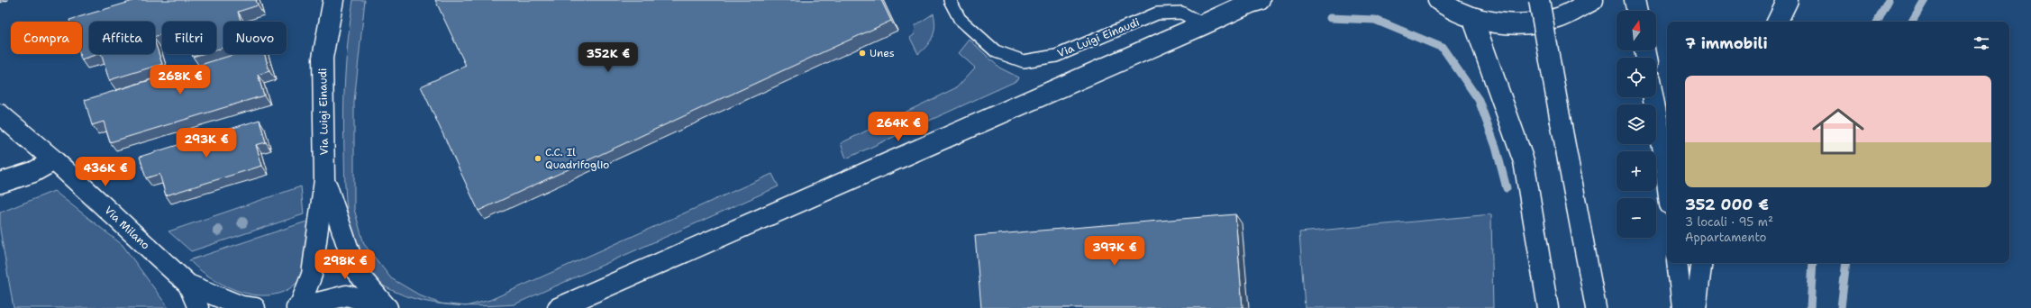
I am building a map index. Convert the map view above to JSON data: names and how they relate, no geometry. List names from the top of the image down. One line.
{"streets":{"main road":["Via Luigi Einaudi","Via Milano"]},"places":["Unes","C.C. Il Quadrifoglio"],"north":"top","page":{"map_buttons":["+","−"],"chip":["Compra","Affitta","Filtri","Nuovo"],"heading":"7 immobili","price":["352K €","268K €","264K €","293K €","436K €","397K €","298K €"],"list":[{"name":"352 000 €","note":"3 locali · 95 m² · Appartamento"}]}}
